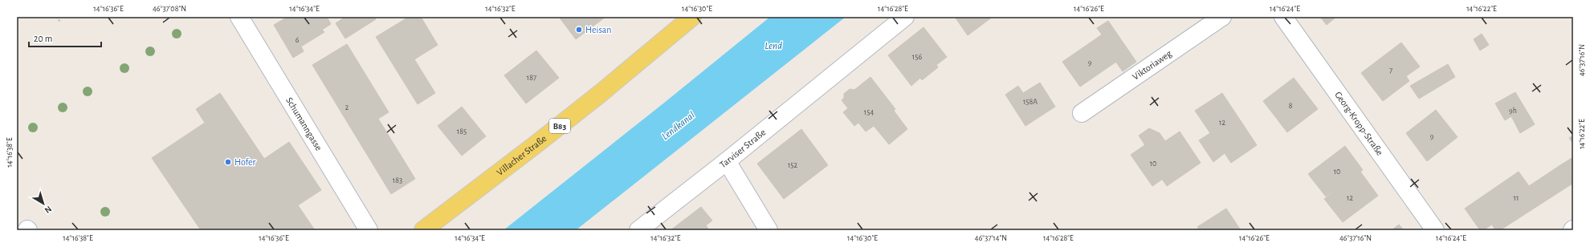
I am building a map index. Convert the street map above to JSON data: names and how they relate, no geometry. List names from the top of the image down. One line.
{"streets":{"main road":["B83","Villacher Straße"],"street":["Viktoriaweg","Schumanngasse","Georg-Kropp-Straße","Tarviser Straße"]},"water":["Lend","Lendkanal"],"places":["Heisan","Hofer"],"house_numbers":["6","156","9","7","187","158A","8","2","9h","154","12","185","9","10","152","10","183","12","11"],"scale_bar":"20 m","north":"bottom right","coordinates":["14°16'36\"E","46°37'08\"N","14°16'34\"E","14°16'32\"E","14°16'30\"E","14°16'28\"E","14°16'26\"E","14°16'24\"E","14°16'22\"E","46°37'16\"N","14°16'38\"E","46°37'14\"N"]}
